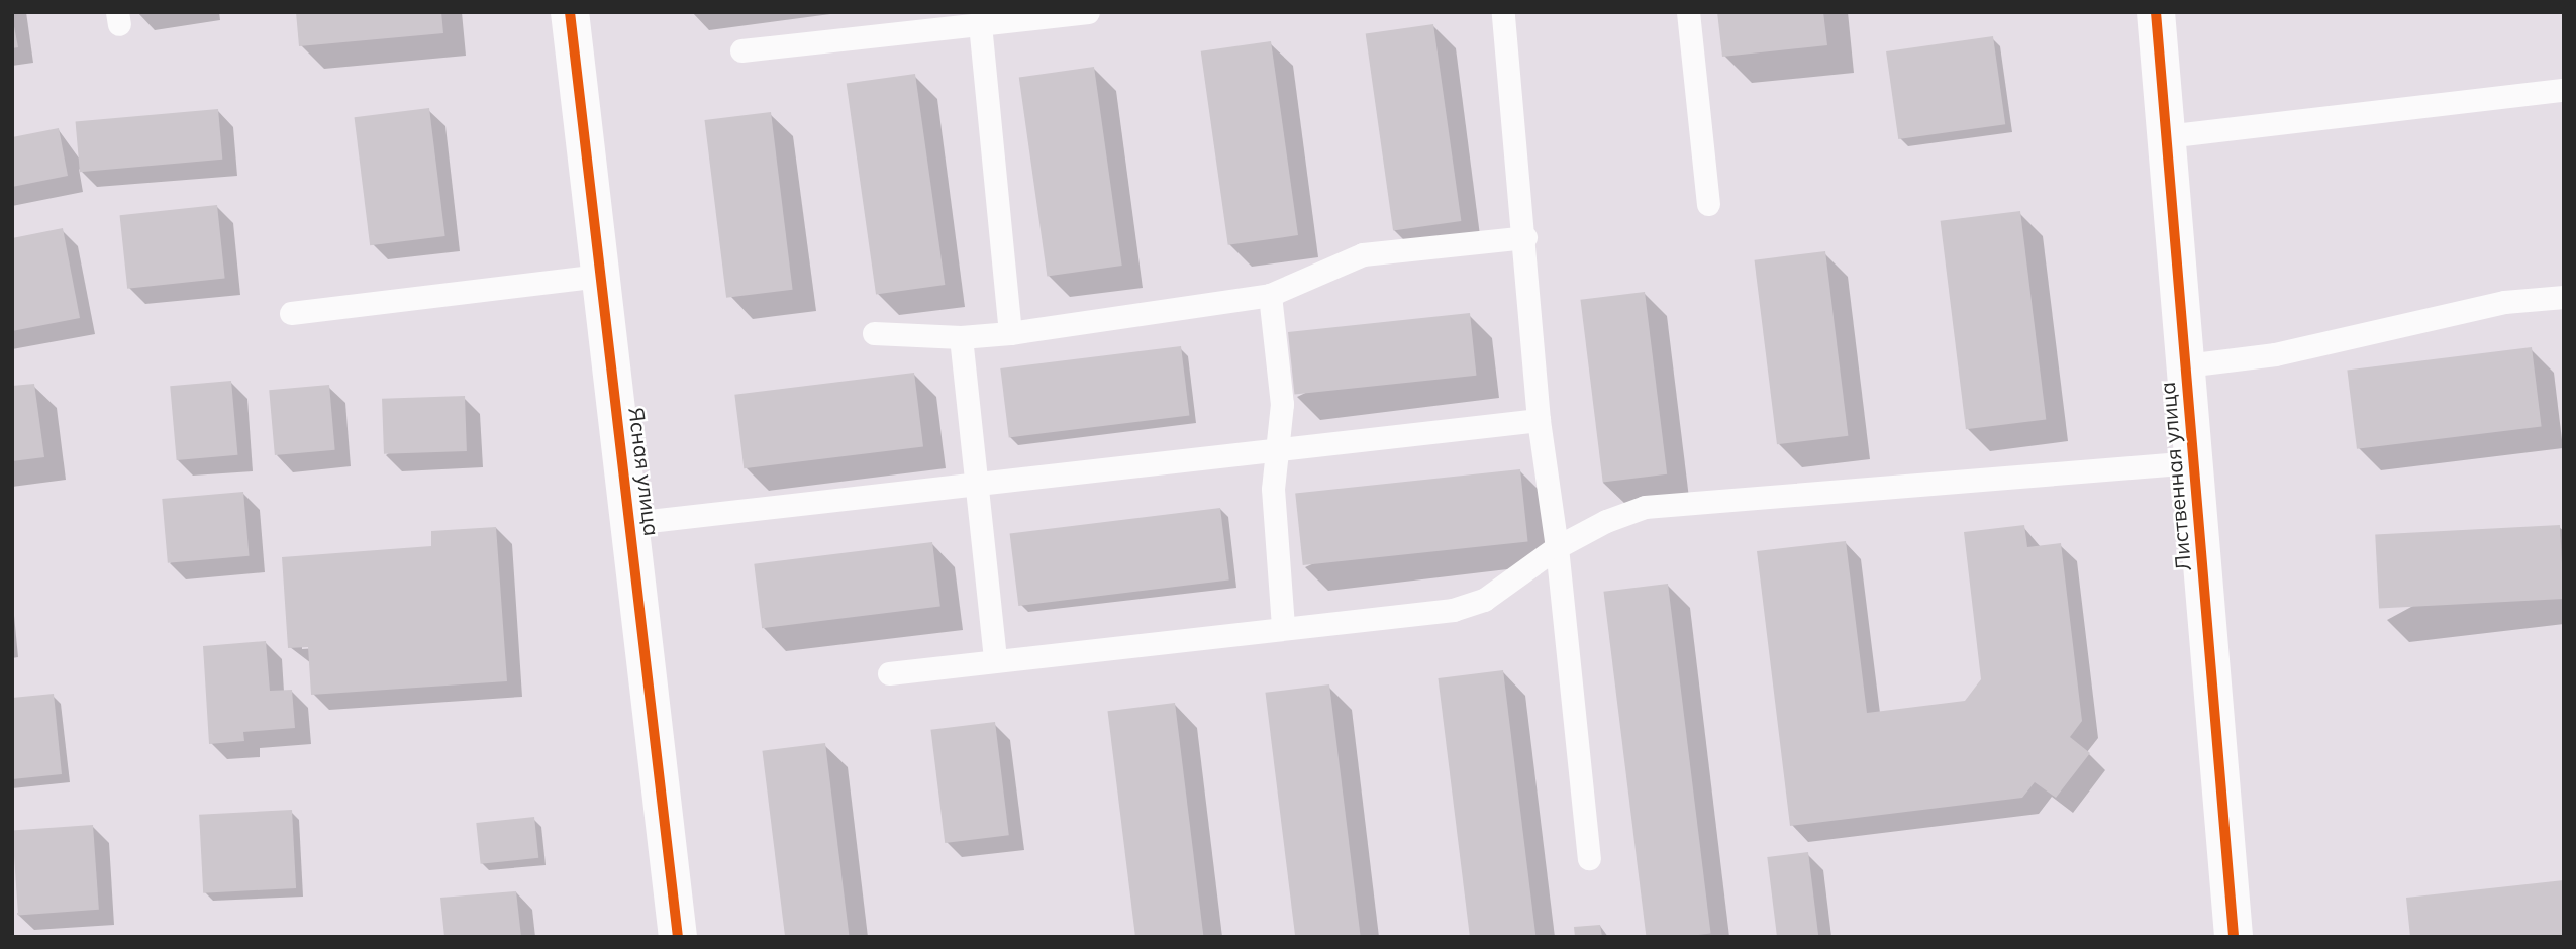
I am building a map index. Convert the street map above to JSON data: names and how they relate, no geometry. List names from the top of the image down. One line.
{"streets":{"street":["Ясная улица","Лиственная улица"]}}
